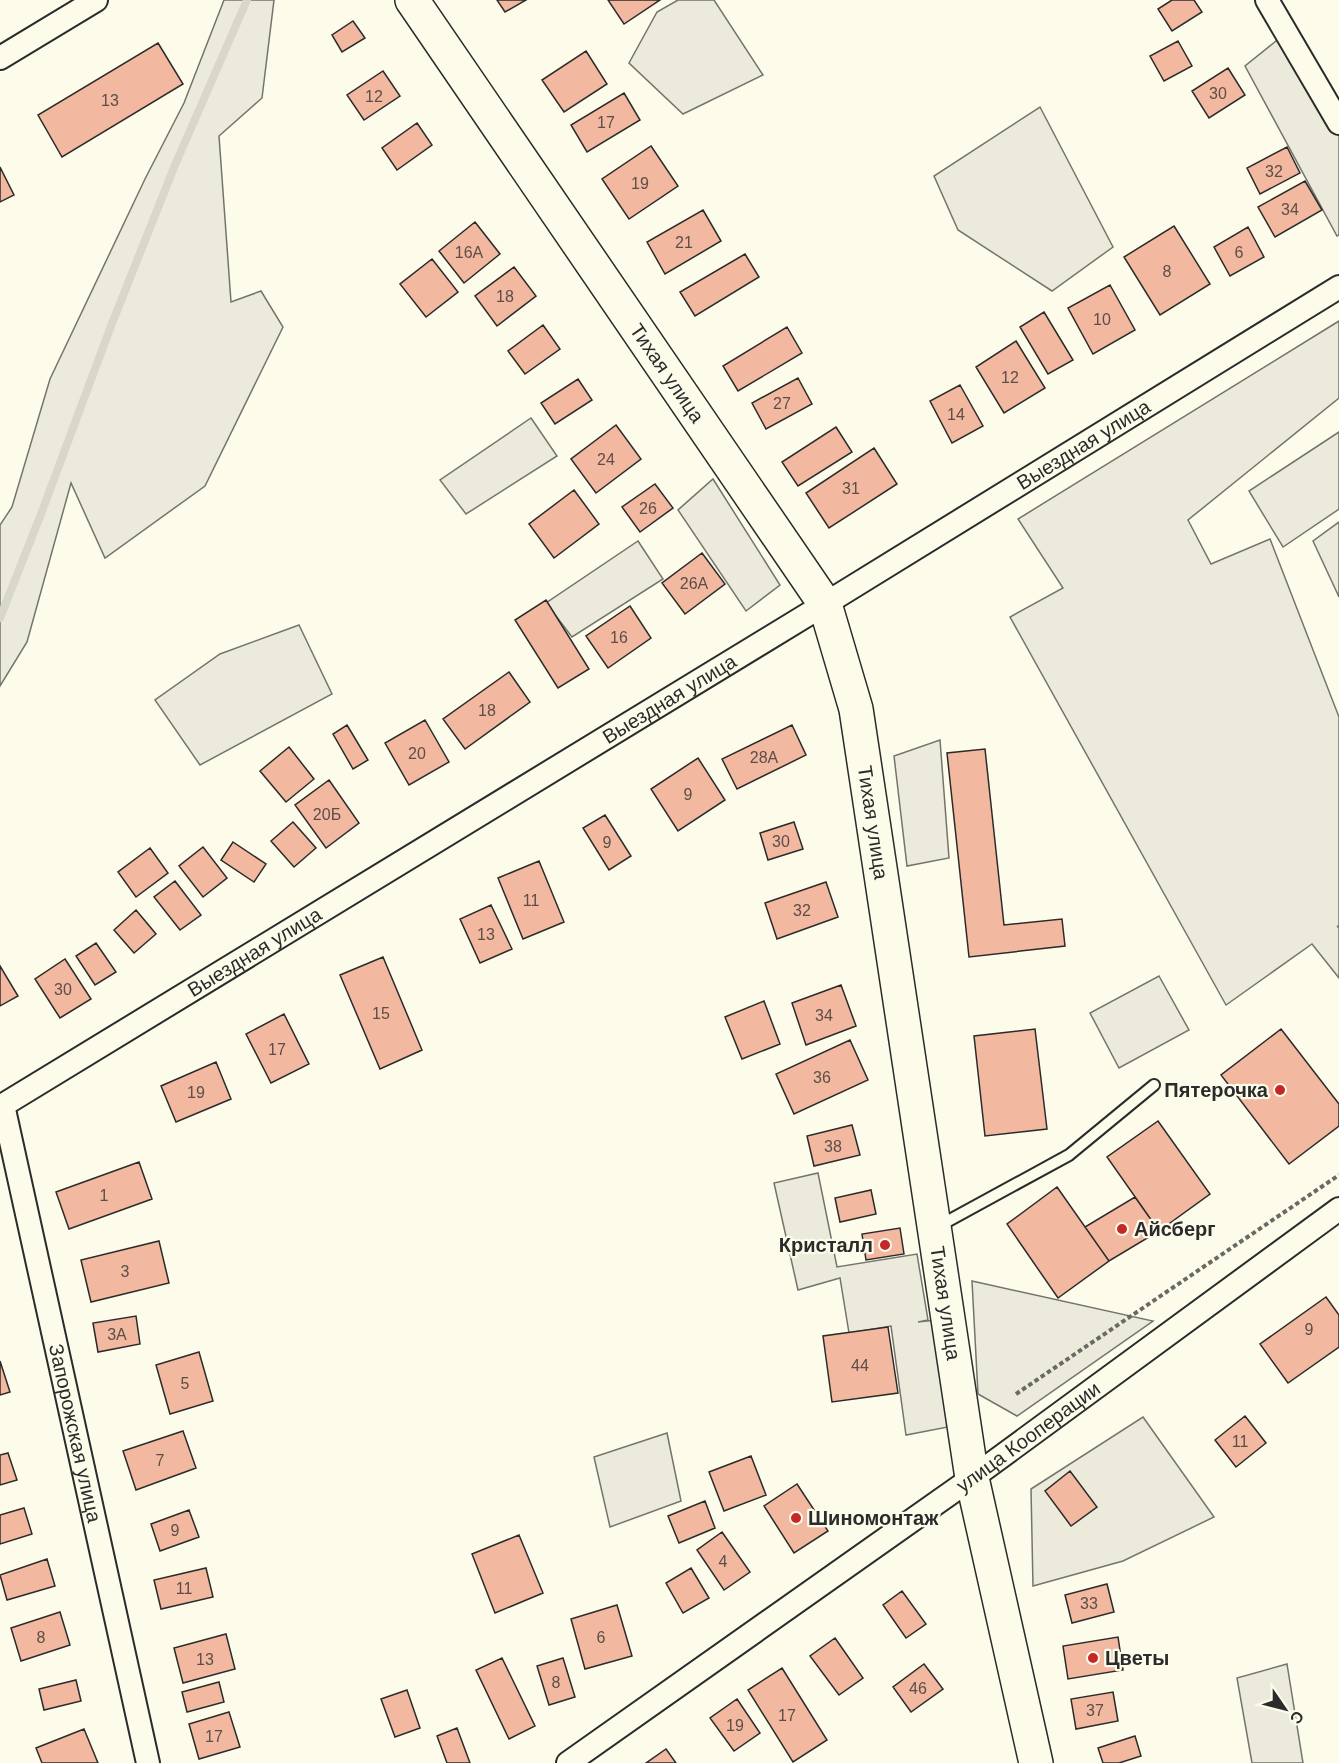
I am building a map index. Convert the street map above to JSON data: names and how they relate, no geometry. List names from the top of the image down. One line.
{"streets":{"main road":["Тихая улица"],"street":["Выездная улица","Запорожская улица","улица Кооперации"]},"crossings":[["Тихая улица","Выездная улица"],["Тихая улица","улица Кооперации"],["Выездная улица","Запорожская улица"]],"places":["Пятерочка","Айсберг","Кристалл","Шиномонтаж","Цветы"],"house_numbers":["30","12","13","17","32","19","34","21","16А","6","8","18","10","12","27","14","24","31","26","26А","16","18","20","28А","9","20Б","30","9","11","32","13","30","15","34","17","36","19","38","1","3","9","3А","44","5","11","7","9","4","11","33","8","6","13","8","46","37","17","19","17"],"north":"bottom right"}
